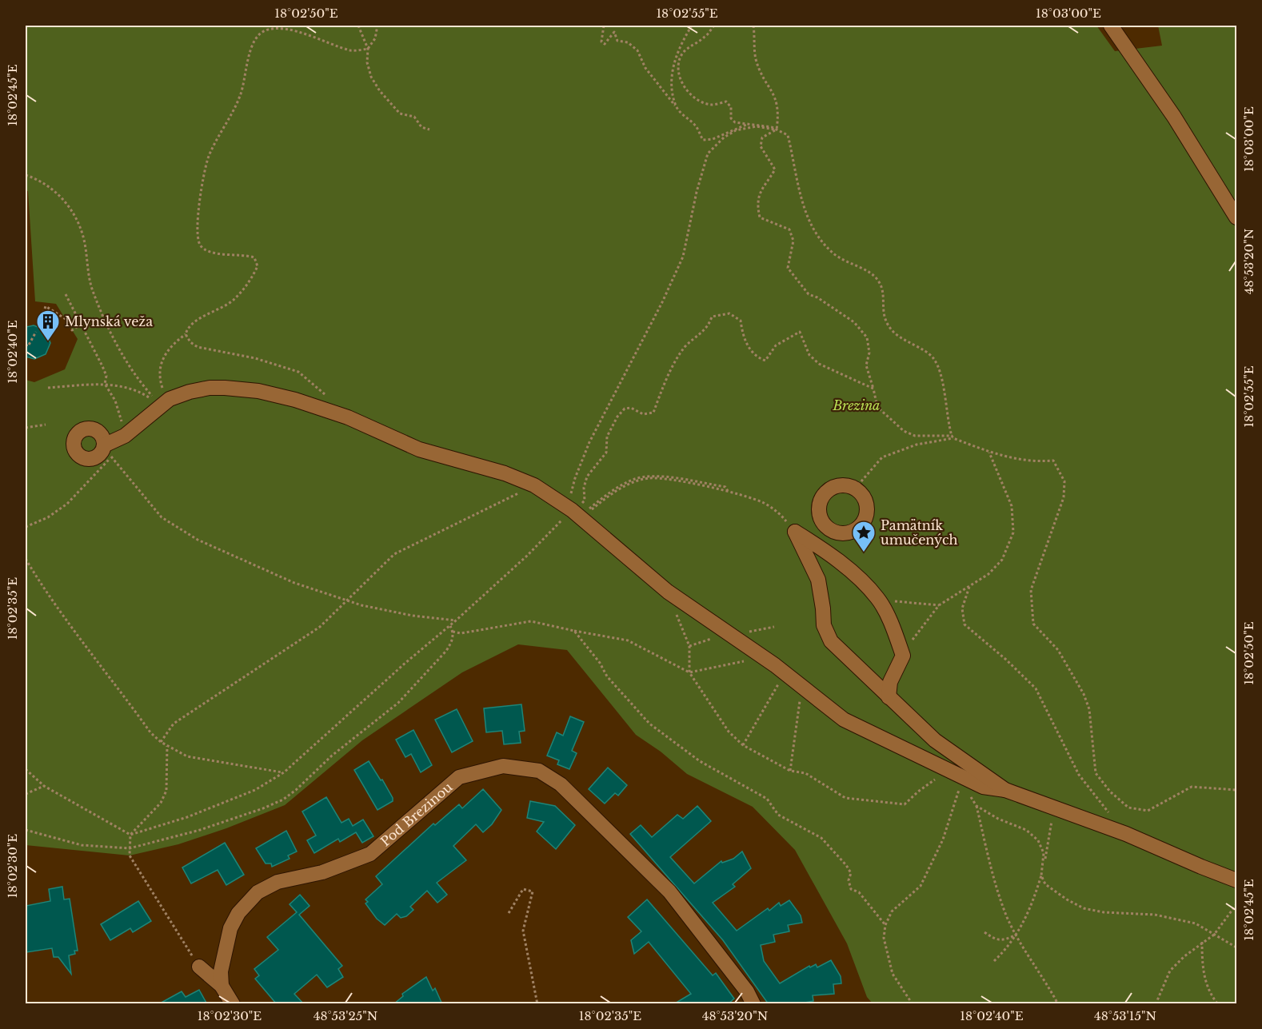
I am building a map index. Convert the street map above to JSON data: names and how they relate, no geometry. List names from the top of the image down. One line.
{"streets":{"street":["Pod Brezinou"]},"parks":["Brezina"],"places":{"building":["Mlynská veža"],"place":["Pamätník umučených"]},"coordinates":["18°02'50\"E","18°02'55\"E","18°03'00\"E","18°02'45\"E","48°53'20\"N","18°02'40\"E","18°02'35\"E","18°02'30\"E","48°53'25\"N","48°53'15\"N"]}
